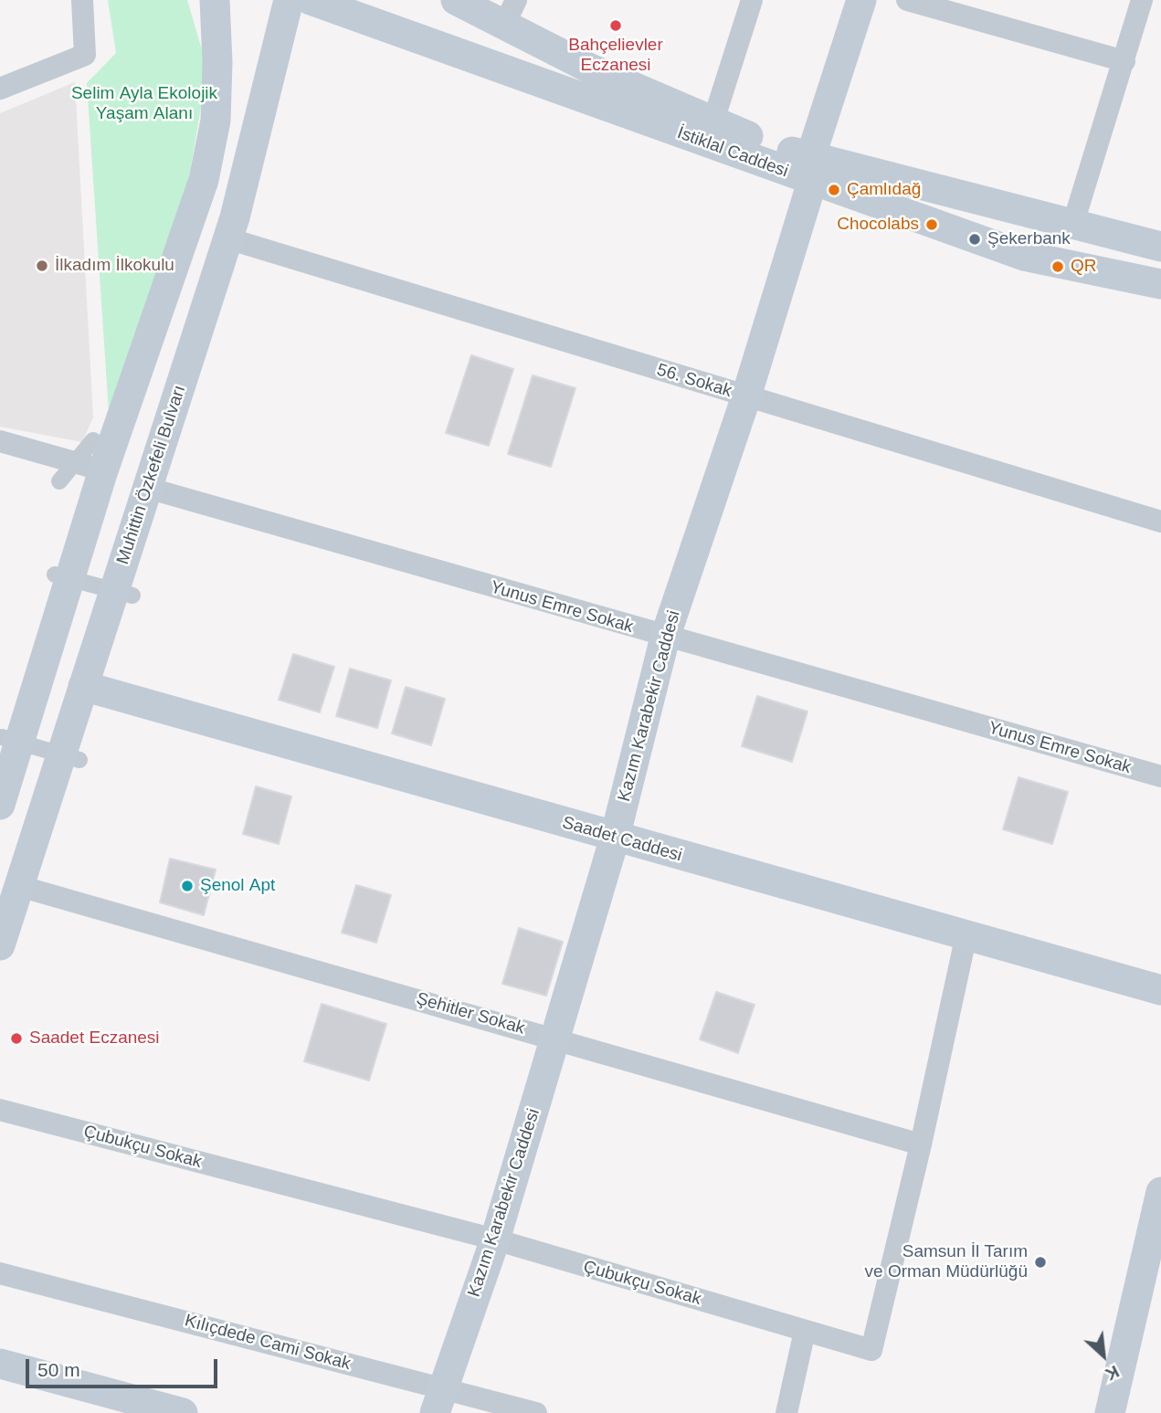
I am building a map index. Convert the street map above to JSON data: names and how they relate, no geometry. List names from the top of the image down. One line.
{"streets":{"main road":["İstiklal Caddesi","Muhittin Özkefeli Bulvarı","Kazım Karabekir Caddesi","Saadet Caddesi"],"street":["56. Sokak","Yunus Emre Sokak","Şehitler Sokak","Çubukçu Sokak","Kılıçdede Cami Sokak"]},"crossings":[["İstiklal Caddesi","Kazım Karabekir Caddesi"],["56. Sokak","Muhittin Özkefeli Bulvarı"],["56. Sokak","Kazım Karabekir Caddesi"],["Muhittin Özkefeli Bulvarı","Yunus Emre Sokak"],["Muhittin Özkefeli Bulvarı","Saadet Caddesi"],["Muhittin Özkefeli Bulvarı","Şehitler Sokak"],["Yunus Emre Sokak","Kazım Karabekir Caddesi"],["Kazım Karabekir Caddesi","Saadet Caddesi"],["Kazım Karabekir Caddesi","Şehitler Sokak"],["Kazım Karabekir Caddesi","Çubukçu Sokak"],["Kazım Karabekir Caddesi","Kılıçdede Cami Sokak"],["Saadet Caddesi","Çubukçu Sokak"],["Şehitler Sokak","Çubukçu Sokak"]],"parks":["Selim Ayla Ekolojik Yaşam Alanı"],"places":["Bahçelievler Eczanesi","Çamlıdağ","Chocolabs","Şekerbank","İlkadım İlkokulu","QR","Şenol Apt","Saadet Eczanesi","Samsun İl Tarım ve Orman Müdürlüğü"],"scale_bar":"50 m","north":"bottom right"}
